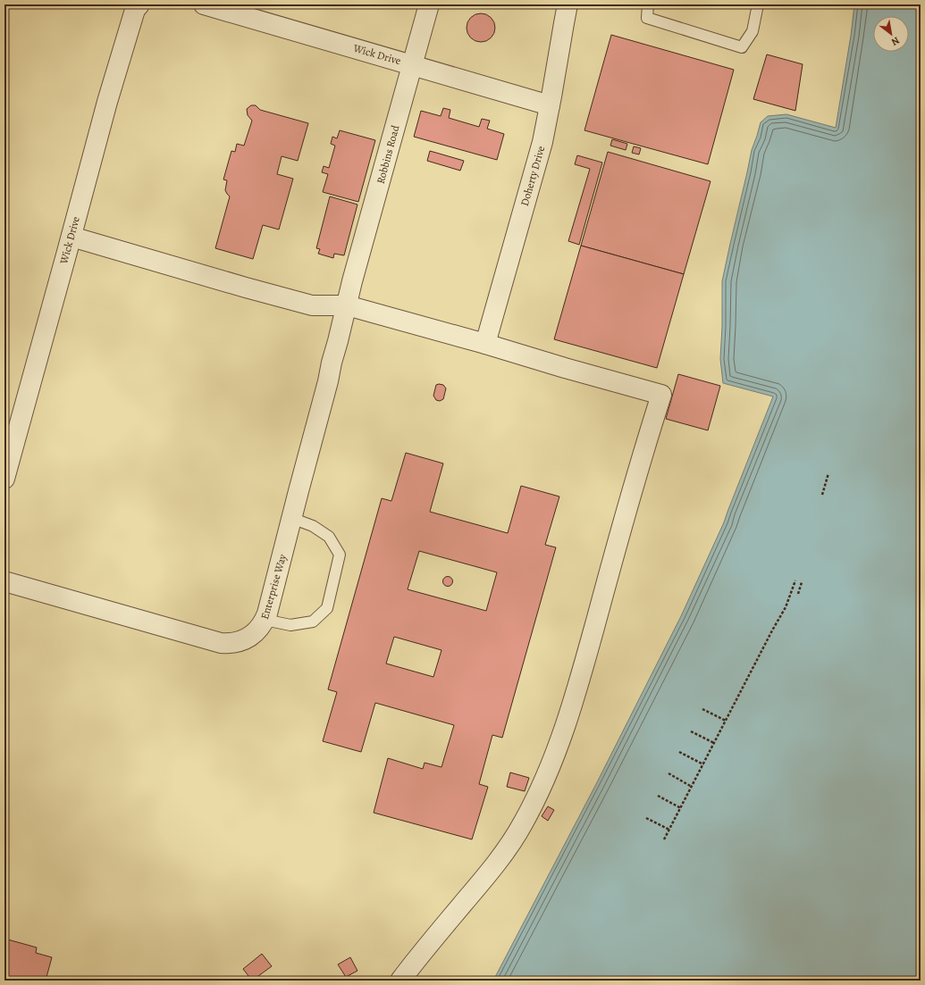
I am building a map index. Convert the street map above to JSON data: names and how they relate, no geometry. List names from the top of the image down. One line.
{"streets":{"street":["Wick Drive","Robbins Road","Doherty Drive","Enterprise Way"]},"crossings":[["Wick Drive","Robbins Road"],["Wick Drive","Doherty Drive"],["Robbins Road","Enterprise Way"]],"north":"bottom right"}
